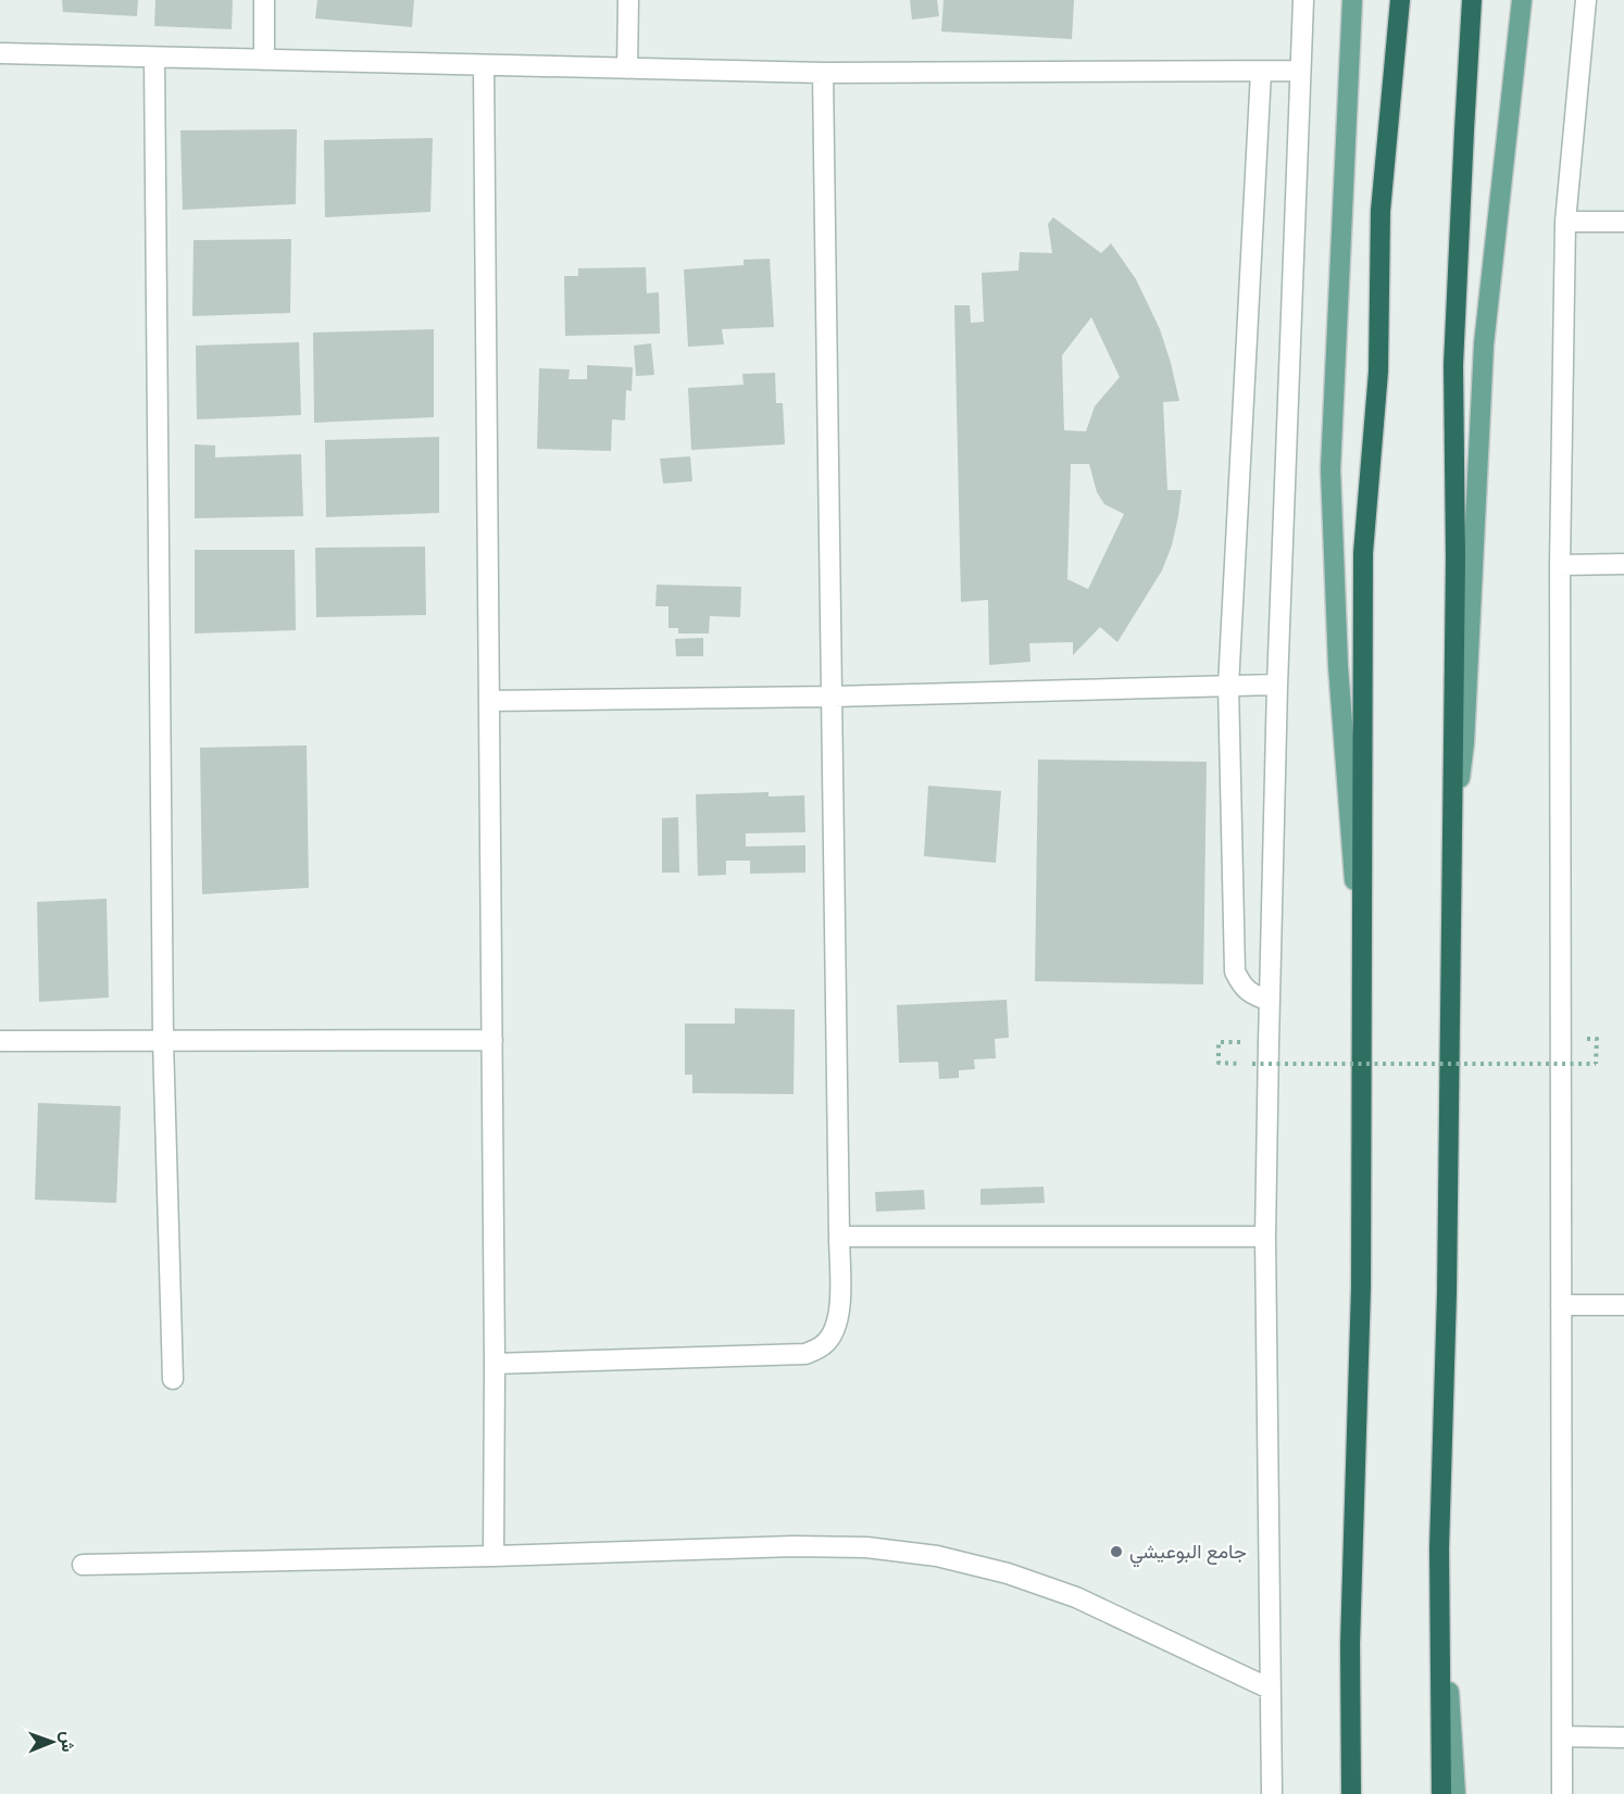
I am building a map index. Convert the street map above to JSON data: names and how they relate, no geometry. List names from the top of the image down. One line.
{"places":["جامع البوعيشي"],"north":"right"}
